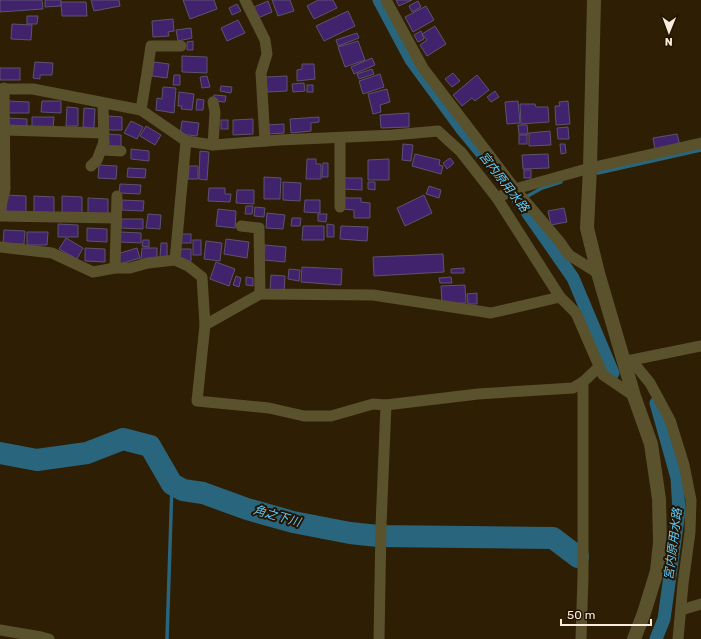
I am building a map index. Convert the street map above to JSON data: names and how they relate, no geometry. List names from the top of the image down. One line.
{"water":["宮内原用水路","角之下川"],"scale_bar":"50 m","north":"bottom"}
